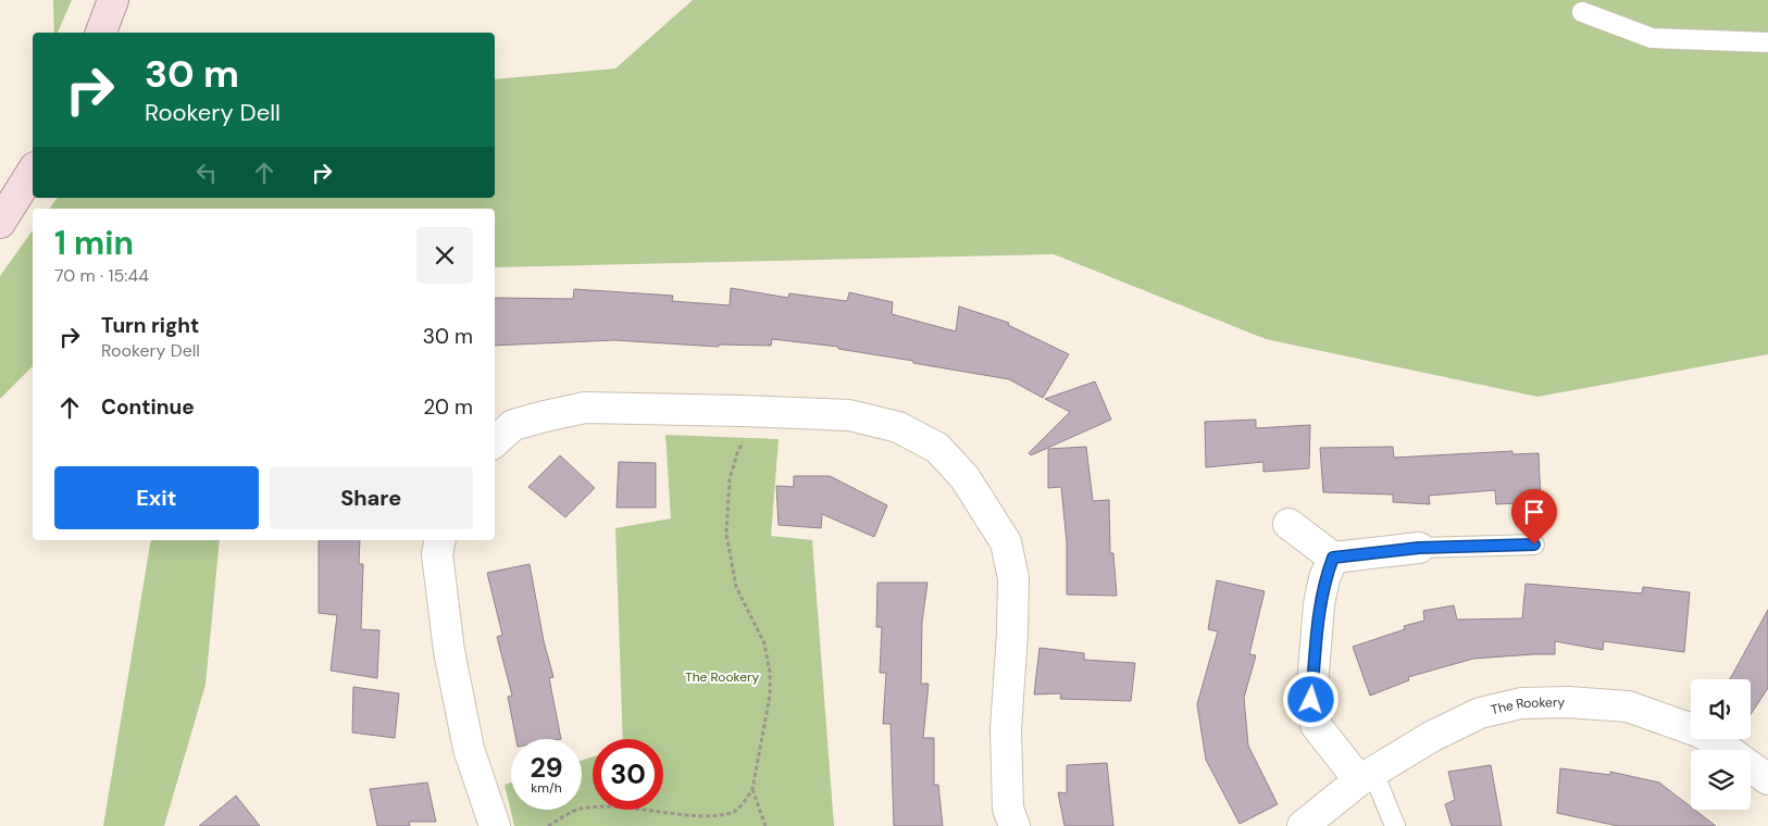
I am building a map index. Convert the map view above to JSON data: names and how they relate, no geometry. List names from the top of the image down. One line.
{"streets":{"street":["The Rookery"]},"parks":["The Rookery"],"page":{"turn":["30 m","Rookery Dell"],"heading":["1 min","70 m · 15:44"],"list":[{"name":"Turn right","note":"Rookery Dell","value":"30 m"},{"name":"Continue","value":"20 m"}],"buttons":["Exit","Share"],"speed":"29 km/h","limit":"30"}}
